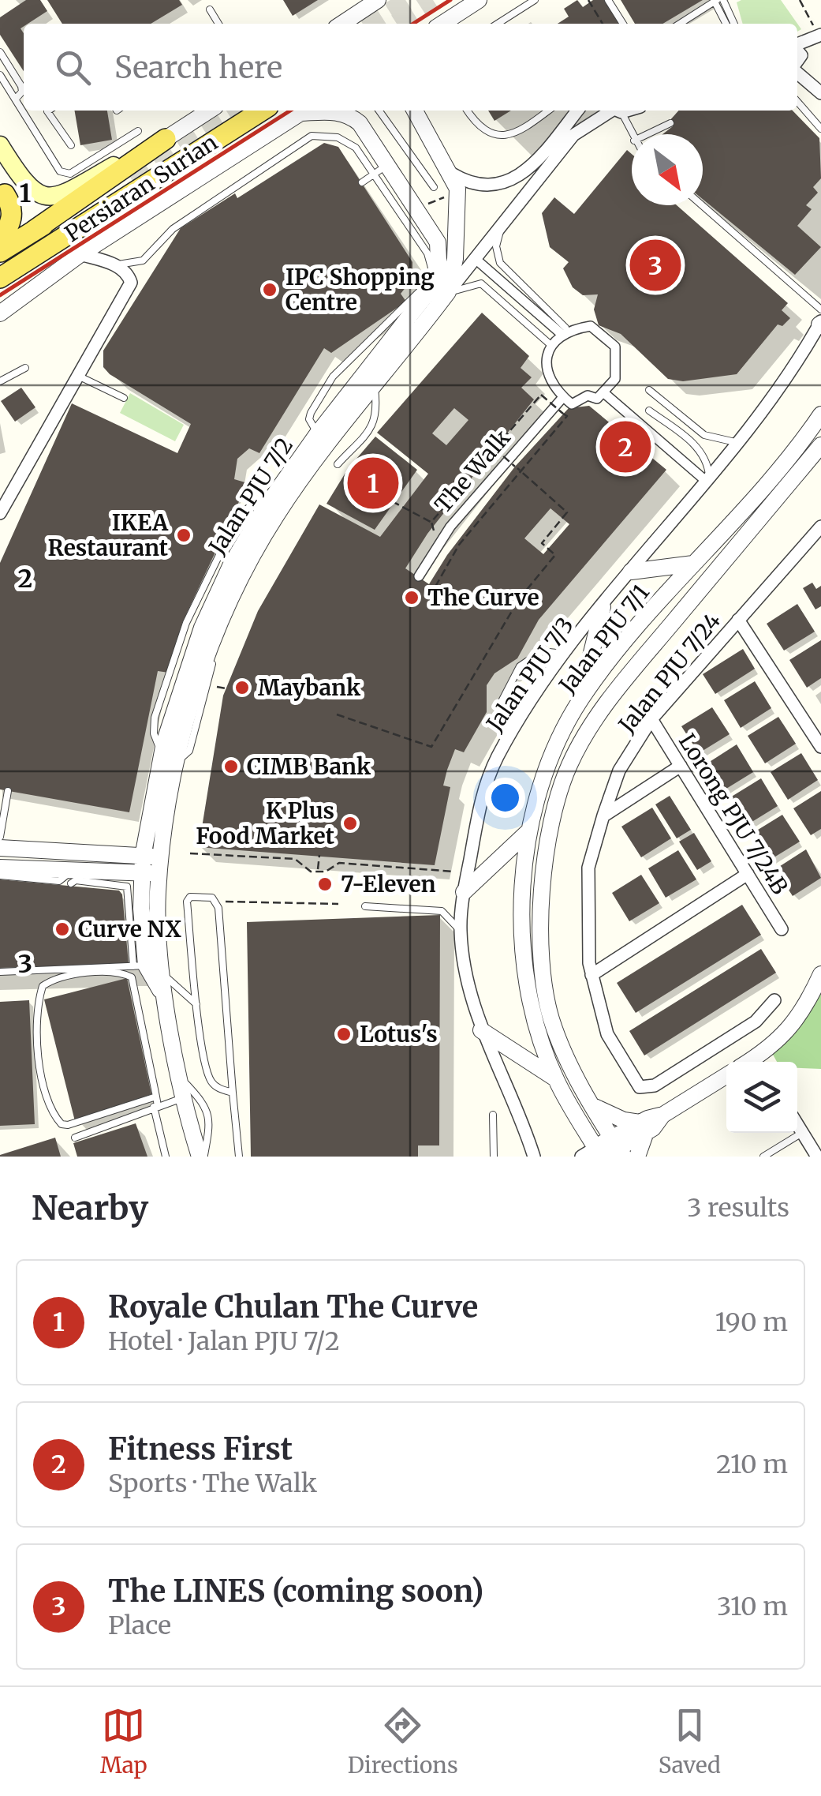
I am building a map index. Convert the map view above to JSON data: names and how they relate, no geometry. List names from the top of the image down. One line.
{"streets":{"main road":["Persiaran Surian"],"street":["The Walk","Jalan PJU 7/2","Jalan PJU 7/1","Jalan PJU 7/24","Jalan PJU 7/3","Lorong PJU 7/24B"]},"crossings":[["Jalan PJU 7/24","Lorong PJU 7/24B"]],"places":["IPC Shopping Centre","IKEA Restaurant","The Curve","Maybank","CIMB Bank","K Plus Food Market","7-Eleven","Curve NX","Lotus's"],"north":"bottom right","page":{"search":"Search here","pins":["3","2","1"],"heading":["Nearby","3 results"],"list":[{"mark":"1","name":"Royale Chulan The Curve","note":"Hotel · Jalan PJU 7/2","value":"190 m"},{"mark":"2","name":"Fitness First","note":"Sports · The Walk","value":"210 m"},{"mark":"3","name":"The LINES (coming soon)","note":"Place","value":"310 m"}],"nav":["Map","Directions","Saved"]},"grid":{"rows":["1","2","3"]}}
